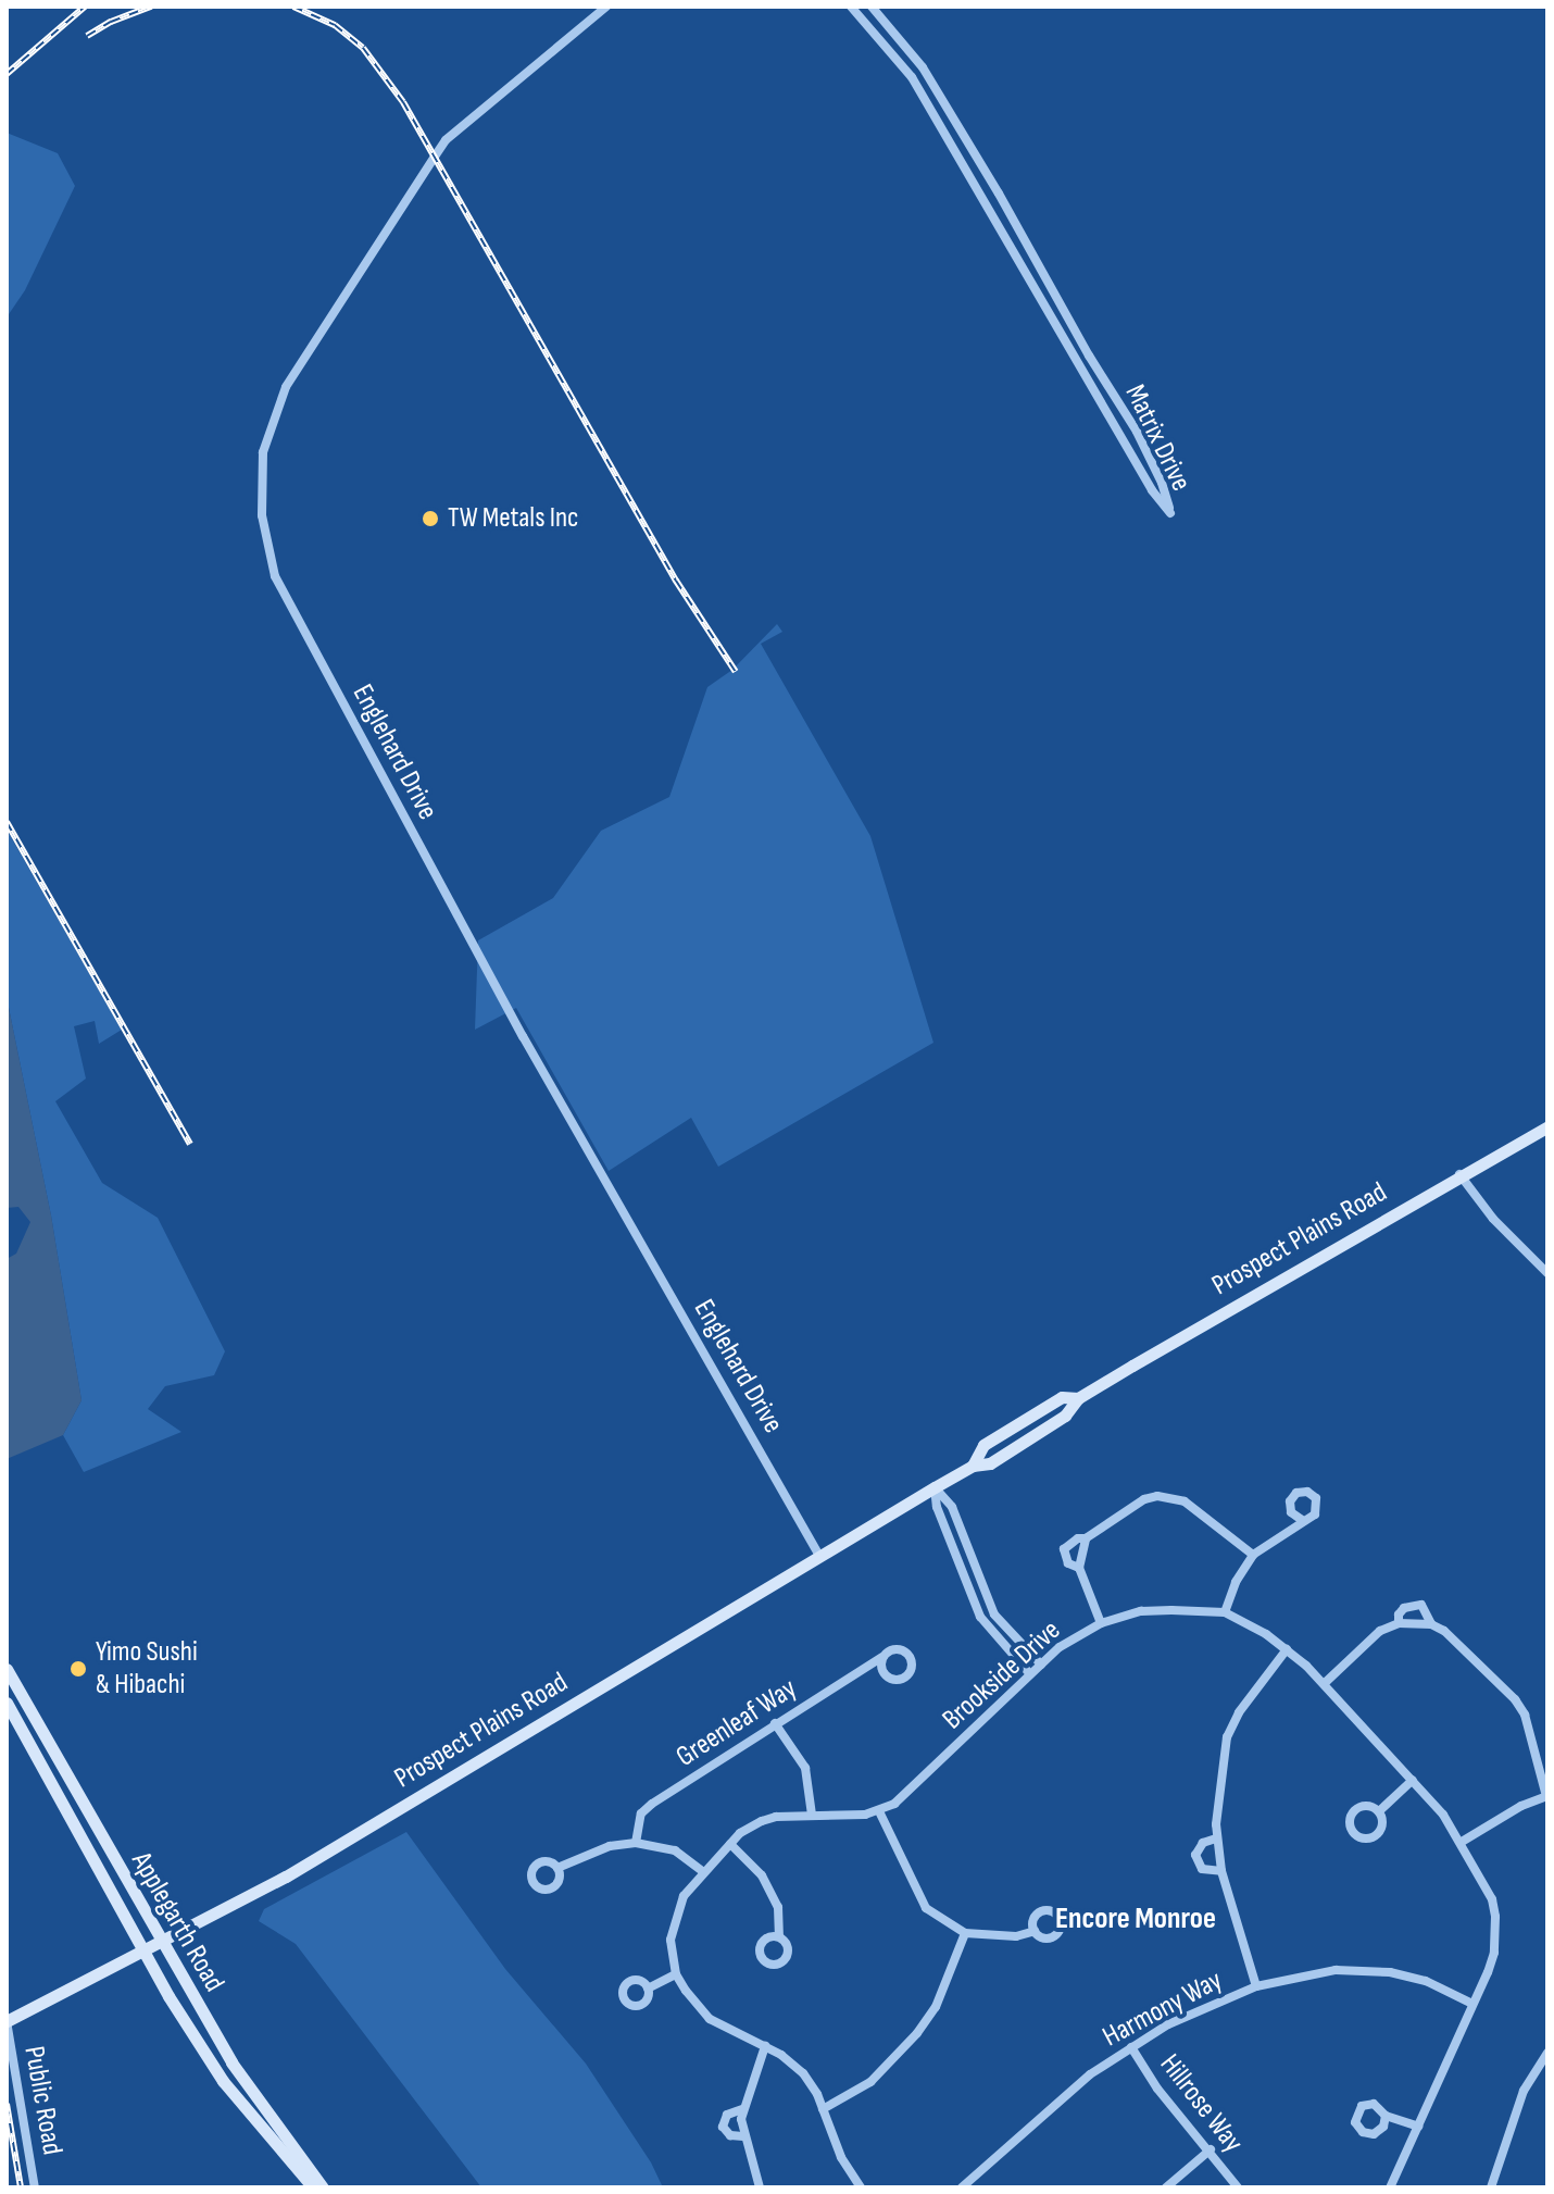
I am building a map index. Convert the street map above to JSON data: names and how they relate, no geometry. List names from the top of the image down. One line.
{"streets":{"street":["Matrix Drive","Englehard Drive","Prospect Plains Road","Brookside Drive","Greenleaf Way","Applegarth Road","Harmony Way","Public Road","Hillrose Way"]},"crossings":[["Englehard Drive","Prospect Plains Road"],["Prospect Plains Road","Applegarth Road"],["Prospect Plains Road","Public Road"],["Harmony Way","Hillrose Way"]],"districts":["Encore Monroe"],"places":["TW Metals Inc","Yimo Sushi & Hibachi"]}
